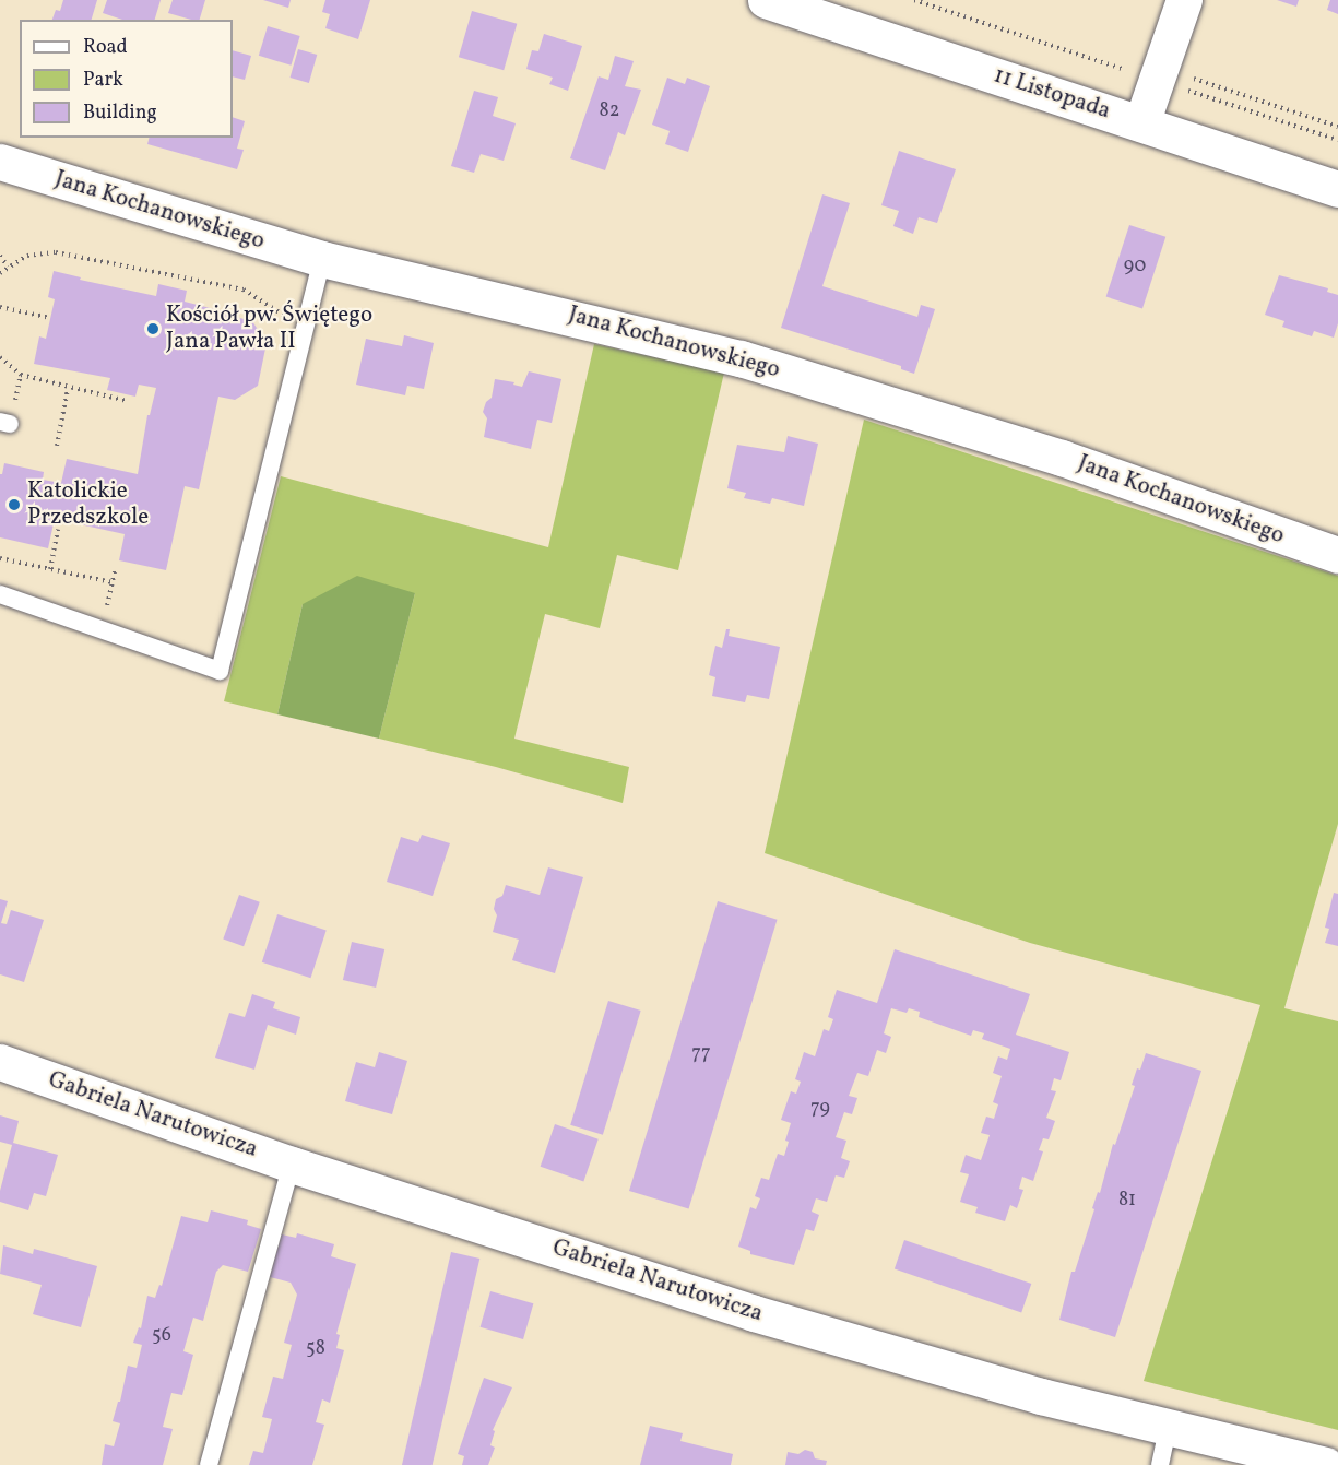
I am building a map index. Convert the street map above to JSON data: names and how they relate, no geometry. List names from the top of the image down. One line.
{"streets":{"street":["11 Listopada","Jana Kochanowskiego","Gabriela Narutowicza"]},"places":["Kościół pw. Świętego Jana Pawła II","Katolickie Przedszkole"],"house_numbers":["82","90","77","79","81","56","58"],"legend":["Road","Park","Building"]}
